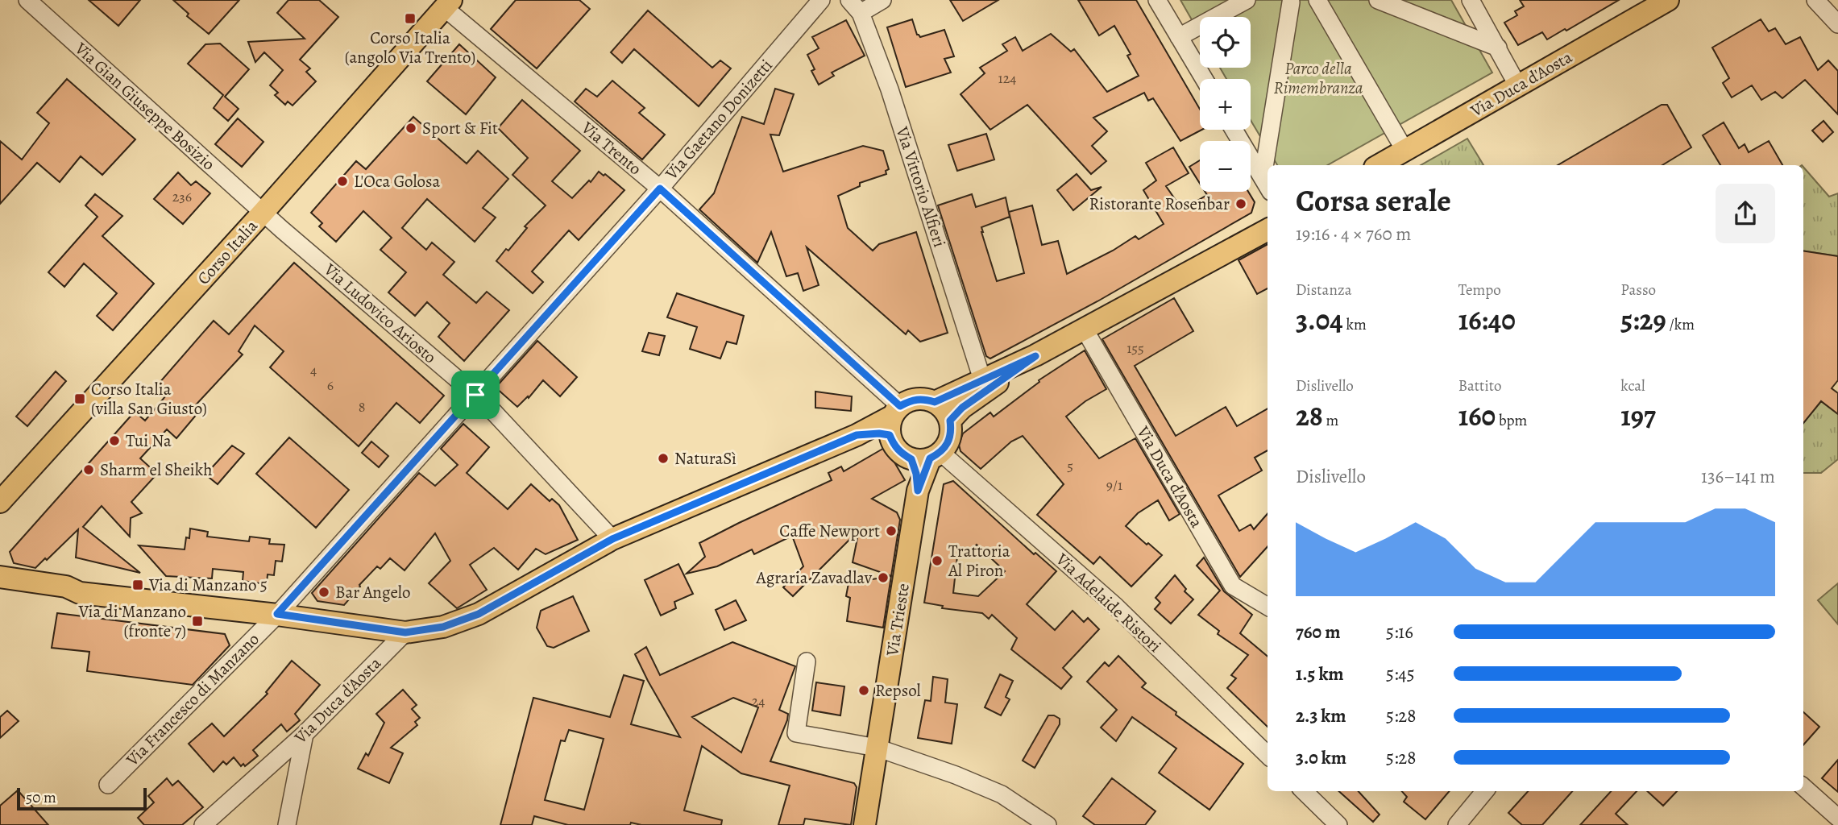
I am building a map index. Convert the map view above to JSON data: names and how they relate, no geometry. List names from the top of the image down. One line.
{"streets":{"main road":["Via Duca d'Aosta","Corso Italia","Via Trieste","Via Francesco di Manzano"],"street":["Via Gian Giuseppe Bosizio","Via Gaetano Donizetti","Via Trento","Via Vittorio Alfieri","Via Ludovico Ariosto","Via Adelaide Ristori"]},"crossings":[["Via Duca d'Aosta","Via Francesco di Manzano"],["Via Gian Giuseppe Bosizio","Corso Italia"],["Via Gian Giuseppe Bosizio","Via Ludovico Ariosto"],["Via Gaetano Donizetti","Via Trento"],["Via Gaetano Donizetti","Via Ludovico Ariosto"],["Via Gaetano Donizetti","Via Francesco di Manzano"],["Via Trento","Corso Italia"],["Via Trento","Via Adelaide Ristori"],["Via Trento","Via Trieste"],["Corso Italia","Via Ludovico Ariosto"],["Via Adelaide Ristori","Via Trieste"]],"parks":["Parco della Rimembranza"],"places":{"transit":["Corso Italia (angolo Via Trento)","Corso Italia (villa San Giusto)","Via di Manzano 5","Via di Manzano (fronte 7)"],"other":["Sport & Fit","L'Oca Golosa","Ristorante Rosenbar","Tui Na","NaturaSì","Sharm el Sheikh","Caffe Newport","Trattoria Al Piron","Agraria Zavadlav","Bar Angelo","Repsol"]},"house_numbers":["124","236","155","4","6","8","5","9/1","24"],"scale_bar":"50 m","page":{"map_buttons":["+","−"],"heading":["Corsa serale","19:16 · 4 × 760 m"],"stats":[["Distanza","3.04 km"],["Tempo","16:40"],["Passo","5:29 /km"],["Dislivello","28 m"],["Battito","160 bpm"],["kcal","197"]],"chart":["Dislivello","136–141 m"],"list":[{"name":"760 m","note":"5:16"},{"name":"1.5 km","note":"5:45"},{"name":"2.3 km","note":"5:28"},{"name":"3.0 km","note":"5:28"}],"scale":"50 m"}}
